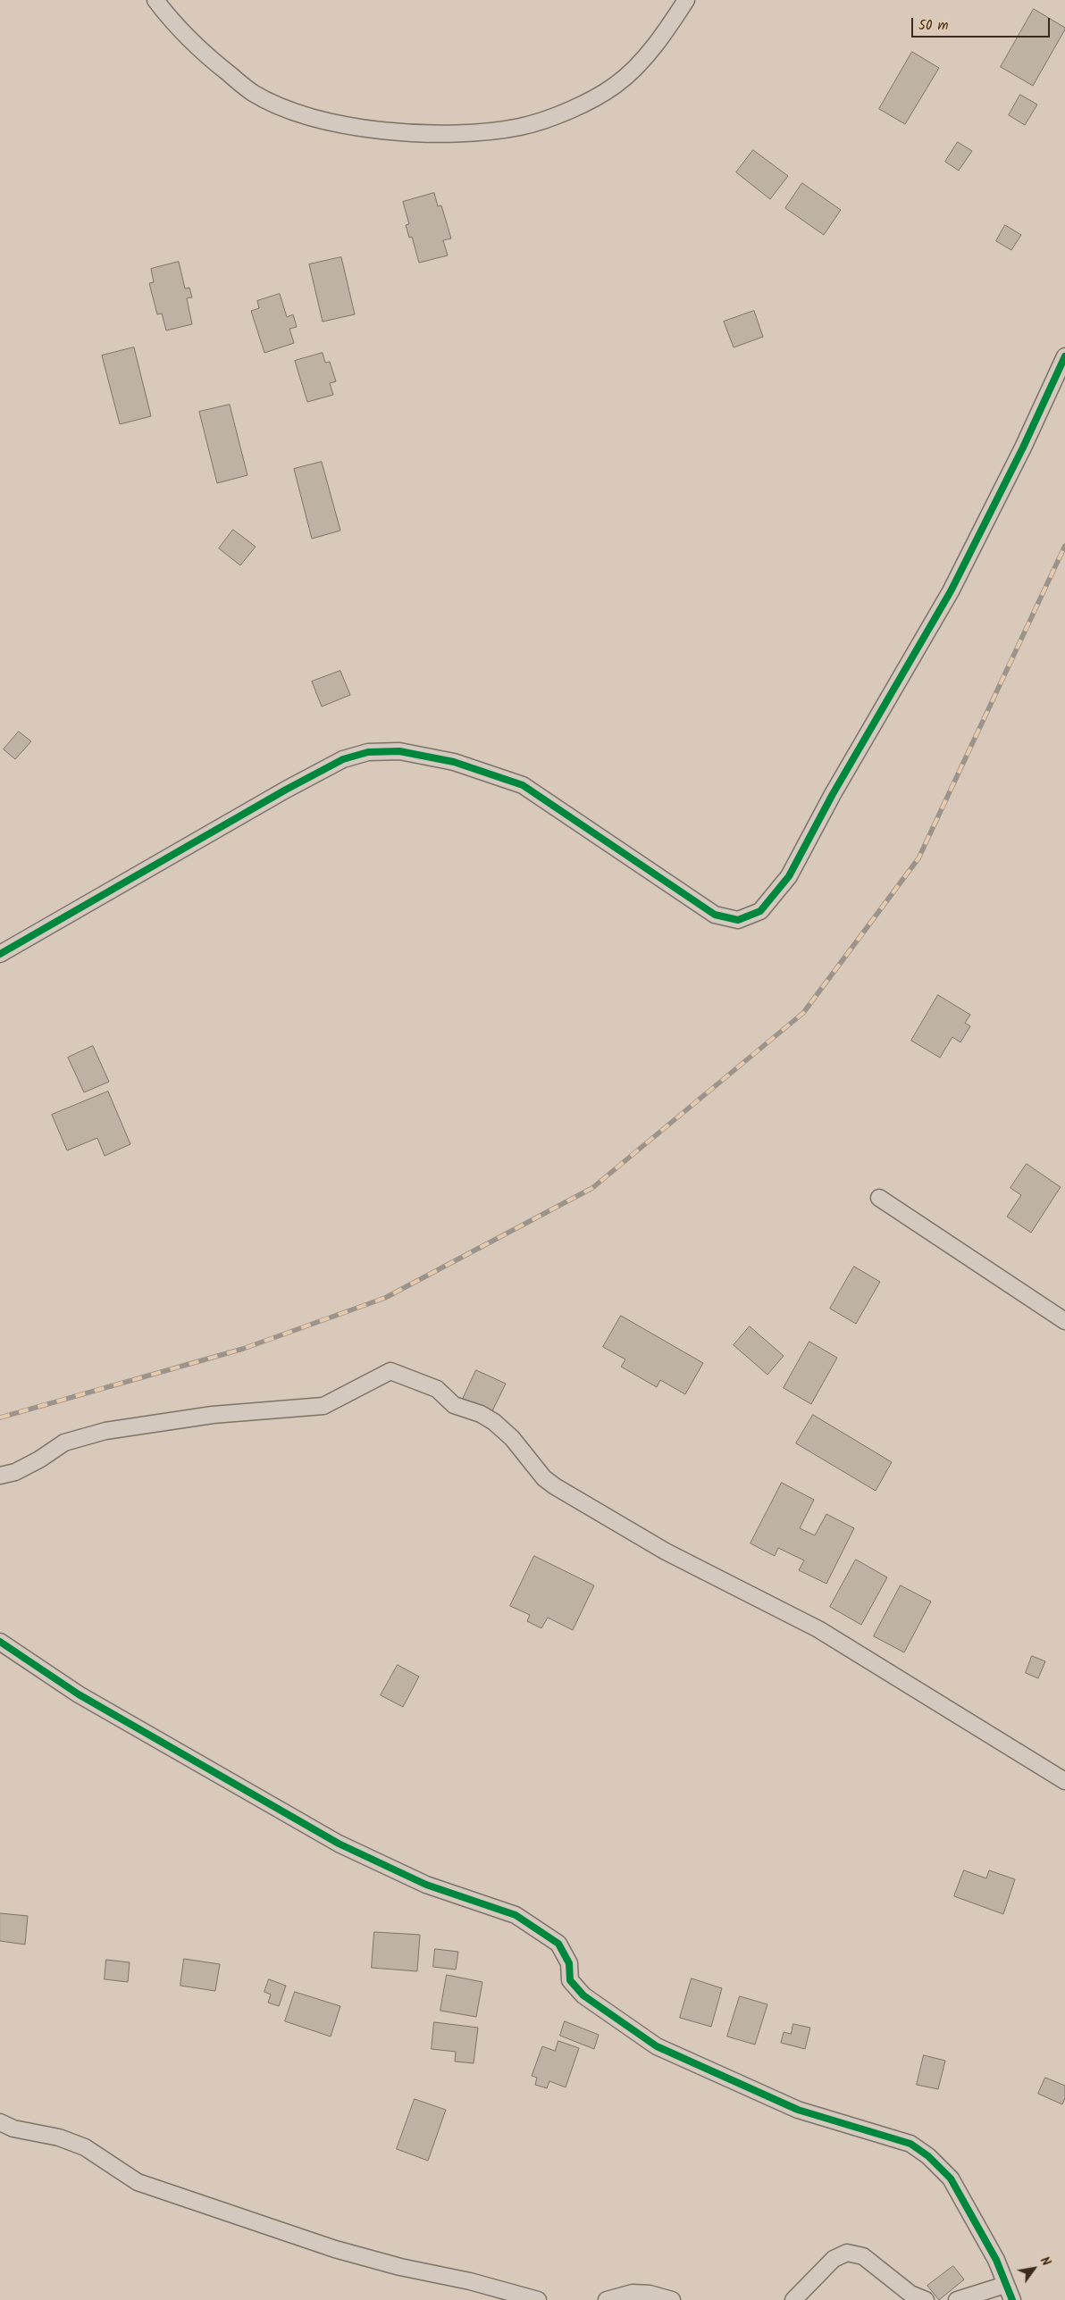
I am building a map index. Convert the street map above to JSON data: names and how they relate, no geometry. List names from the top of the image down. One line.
{"scale_bar":"50 m","north":"top right"}
